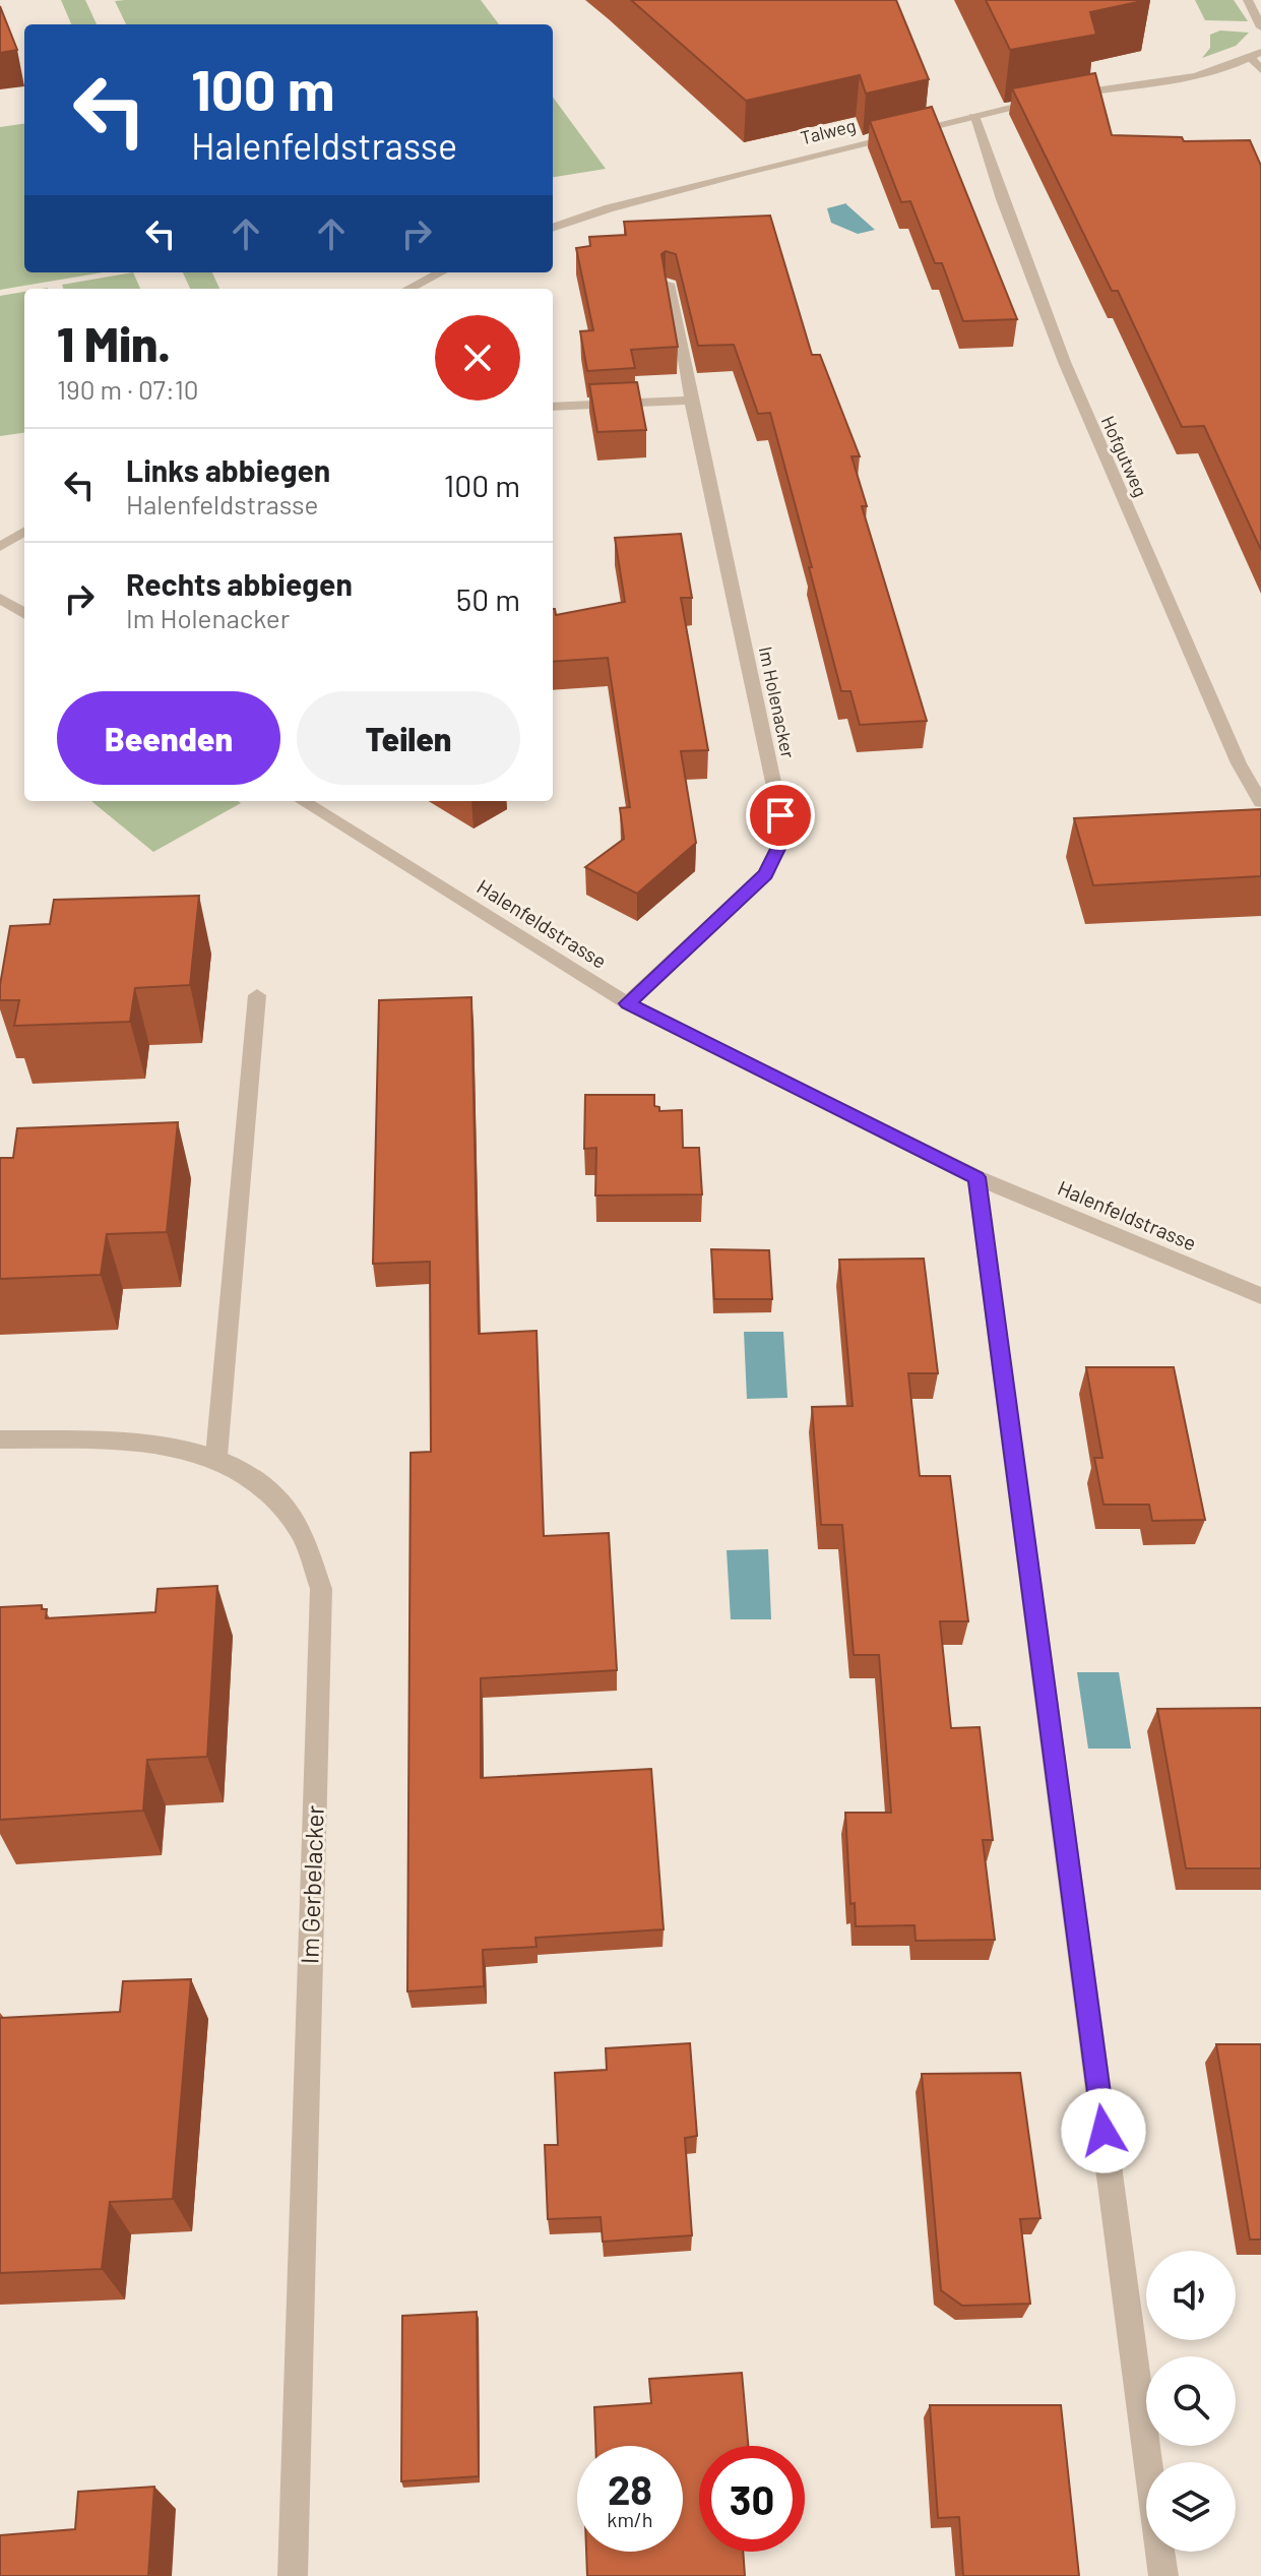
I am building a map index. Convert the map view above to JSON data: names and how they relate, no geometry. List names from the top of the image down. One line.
{"streets":{"street":["Talweg","Hofgutweg","Im Holenacker","Halenfeldstrasse","Im Gerbelacker"]},"crossings":[["Talweg","Hofgutweg"],["Im Holenacker","Halenfeldstrasse"]],"page":{"turn":["100 m","Halenfeldstrasse"],"heading":["1 Min.","190 m · 07:10"],"list":[{"name":"Links abbiegen","note":"Halenfeldstrasse","value":"100 m"},{"name":"Rechts abbiegen","note":"Im Holenacker","value":"50 m"}],"buttons":["Beenden","Teilen"],"speed":"28 km/h","limit":"30"}}
